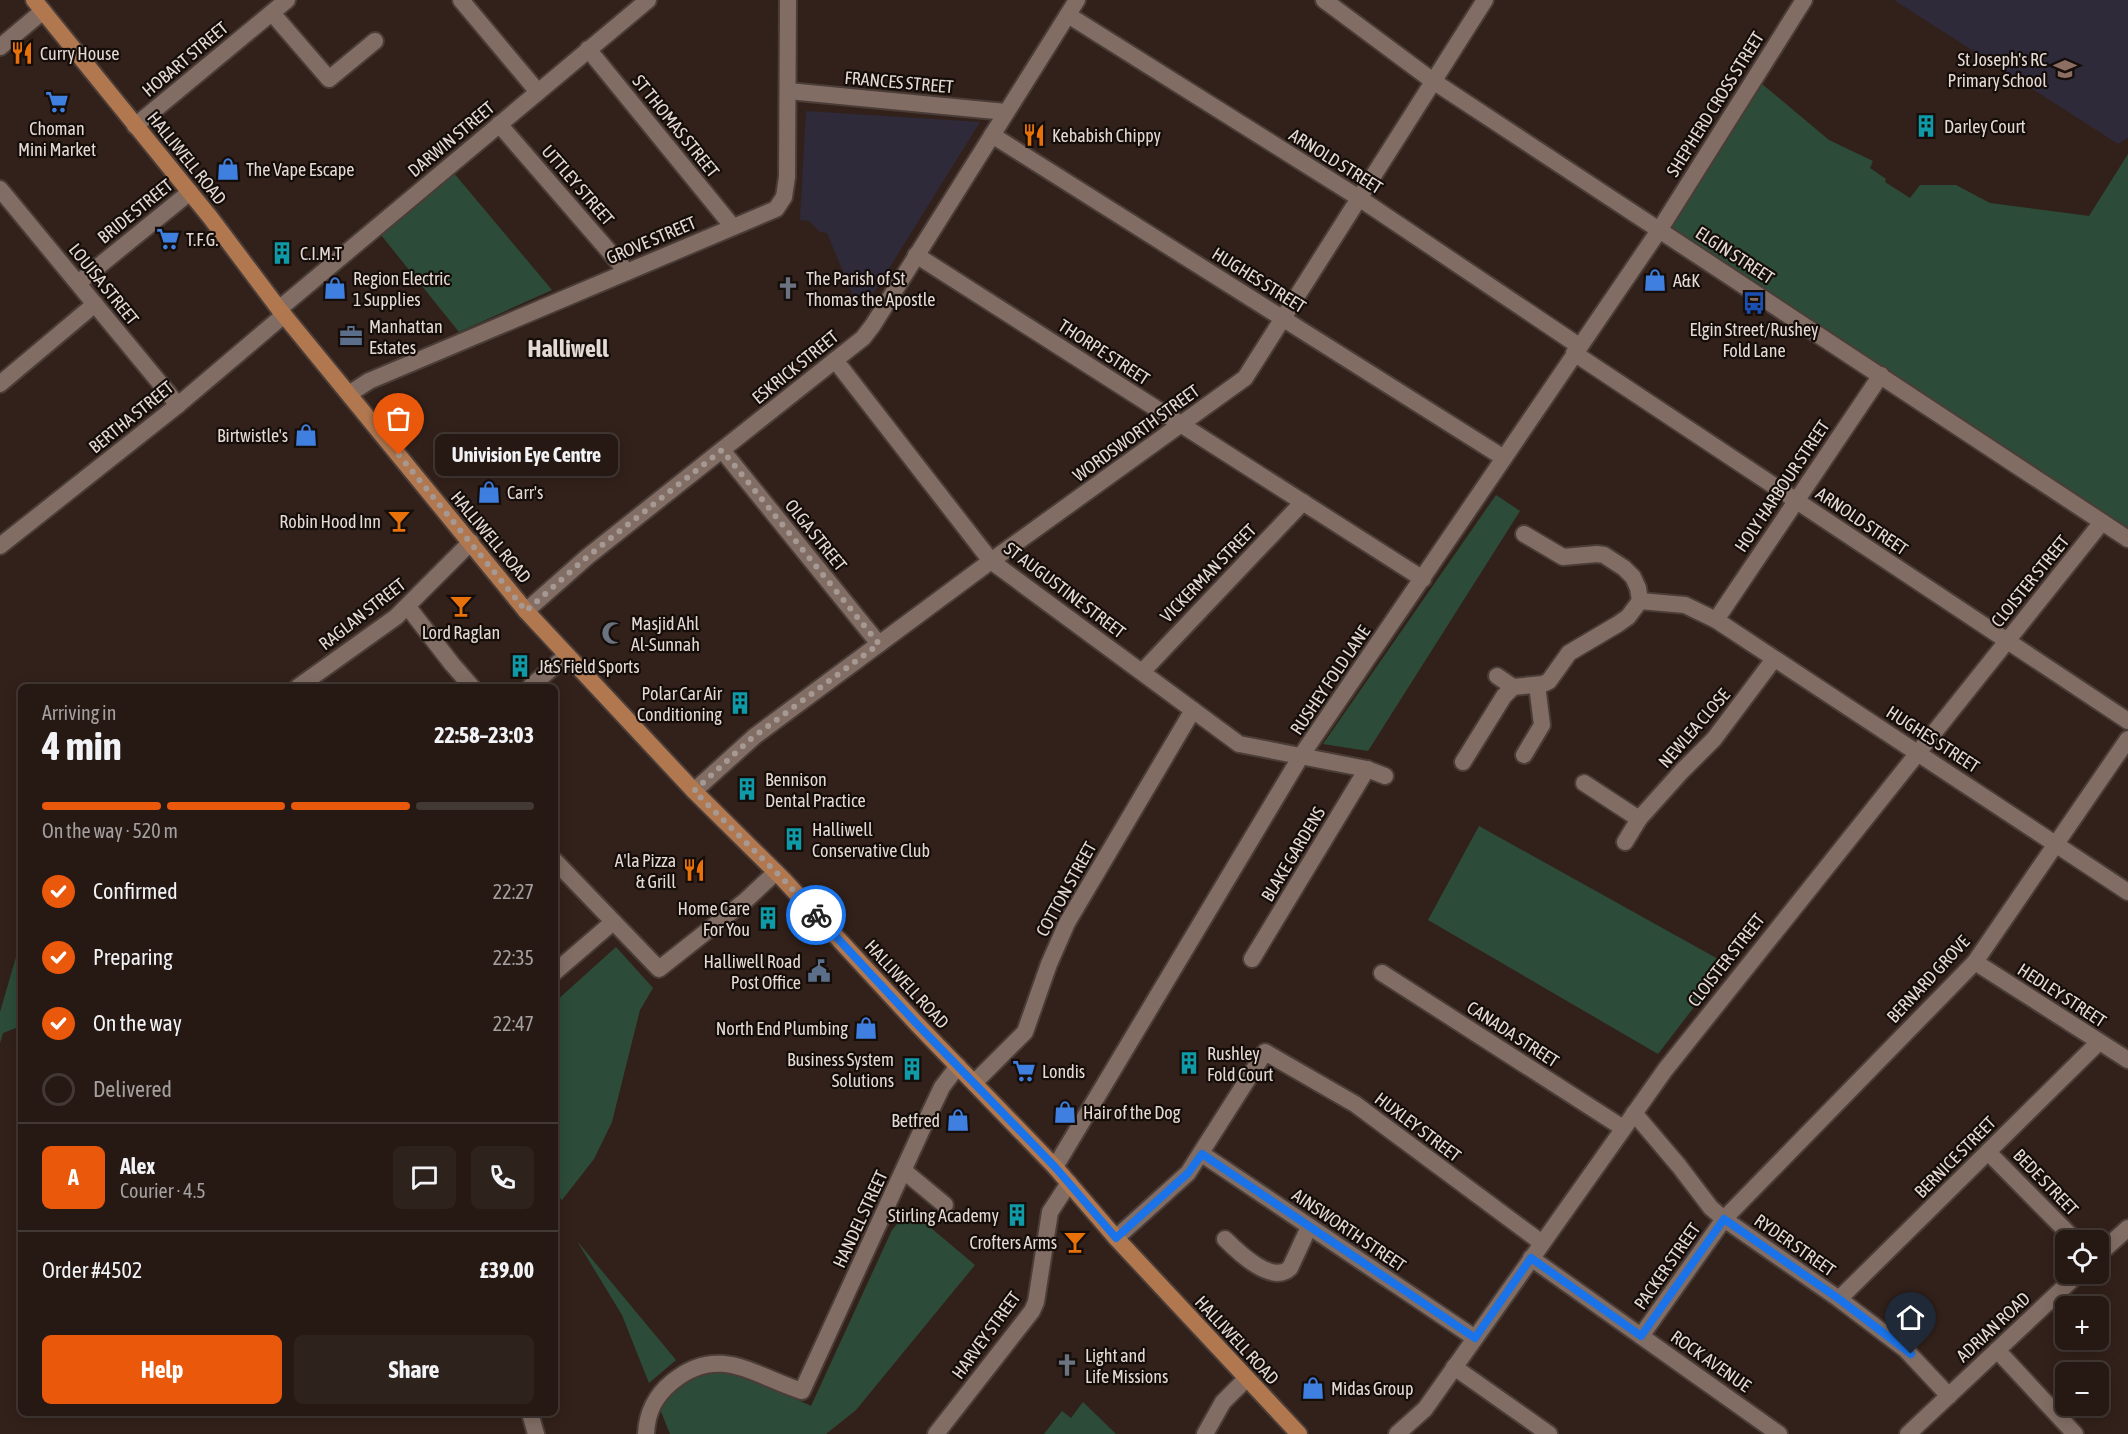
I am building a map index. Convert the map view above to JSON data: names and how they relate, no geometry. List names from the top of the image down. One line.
{"streets":{"main road":["HALLIWELL ROAD"],"street":["HOBART STREET","FRANCES STREET","SHEPHERD CROSS STREET","ST THOMAS STREET","DARWIN STREET","ARNOLD STREET","UTTLEY STREET","BRIDE STREET","GROVE STREET","ELGIN STREET","HUGHES STREET","LOUISA STREET","THORPE STREET","ESKRICK STREET","BERTHA STREET","WORDSWORTH STREET","HOLY HARBOUR STREET","OLGA STREET","VICKERMAN STREET","CLOISTER STREET","ST AUGUSTINE STREET","RAGLAN STREET","RUSHEY FOLD LANE","NEWLEA CLOSE","BLAKE GARDENS","COTTON STREET","BERNARD GROVE","HEDLEY STREET","CANADA STREET","HUXLEY STREET","BERNICE STREET","BEDE STREET","HANDEL STREET","AINSWORTH STREET","RYDER STREET","PACKER STREET","ADRIAN ROAD","HARVEY STREET","ROCK AVENUE"]},"crossings":[["HOBART STREET","HALLIWELL ROAD"],["FRANCES STREET","GROVE STREET"],["FRANCES STREET","ESKRICK STREET"],["SHEPHERD CROSS STREET","ELGIN STREET"],["SHEPHERD CROSS STREET","RUSHEY FOLD LANE"],["ST THOMAS STREET","DARWIN STREET"],["ST THOMAS STREET","GROVE STREET"],["DARWIN STREET","HALLIWELL ROAD"],["DARWIN STREET","UTTLEY STREET"],["DARWIN STREET","BERTHA STREET"],["HALLIWELL ROAD","BRIDE STREET"],["HALLIWELL ROAD","GROVE STREET"],["HALLIWELL ROAD","ESKRICK STREET"],["HALLIWELL ROAD","BERTHA STREET"],["HALLIWELL ROAD","WORDSWORTH STREET"],["HALLIWELL ROAD","RAGLAN STREET"],["HALLIWELL ROAD","RUSHEY FOLD LANE"],["HALLIWELL ROAD","COTTON STREET"],["HALLIWELL ROAD","HANDEL STREET"],["HALLIWELL ROAD","HARVEY STREET"],["ARNOLD STREET","ESKRICK STREET"],["ARNOLD STREET","WORDSWORTH STREET"],["ARNOLD STREET","HOLY HARBOUR STREET"],["ARNOLD STREET","CLOISTER STREET"],["ARNOLD STREET","RUSHEY FOLD LANE"],["UTTLEY STREET","GROVE STREET"],["BRIDE STREET","LOUISA STREET"],["ELGIN STREET","WORDSWORTH STREET"],["ELGIN STREET","HOLY HARBOUR STREET"],["ELGIN STREET","CLOISTER STREET"],["ELGIN STREET","RUSHEY FOLD LANE"],["HUGHES STREET","ESKRICK STREET"],["HUGHES STREET","WORDSWORTH STREET"],["HUGHES STREET","HOLY HARBOUR STREET"],["HUGHES STREET","CLOISTER STREET"],["HUGHES STREET","RUSHEY FOLD LANE"],["HUGHES STREET","NEWLEA CLOSE"],["HUGHES STREET","BERNARD GROVE"],["LOUISA STREET","BERTHA STREET"],["THORPE STREET","ESKRICK STREET"],["THORPE STREET","WORDSWORTH STREET"],["THORPE STREET","VICKERMAN STREET"],["THORPE STREET","RUSHEY FOLD LANE"],["ESKRICK STREET","OLGA STREET"],["ESKRICK STREET","ST AUGUSTINE STREET"],["WORDSWORTH STREET","OLGA STREET"],["WORDSWORTH STREET","ST AUGUSTINE STREET"],["VICKERMAN STREET","ST AUGUSTINE STREET"],["CLOISTER STREET","CANADA STREET"],["CLOISTER STREET","HUXLEY STREET"],["CLOISTER STREET","AINSWORTH STREET"],["CLOISTER STREET","RYDER STREET"],["CLOISTER STREET","ROCK AVENUE"],["ST AUGUSTINE STREET","RUSHEY FOLD LANE"],["ST AUGUSTINE STREET","COTTON STREET"],["BERNARD GROVE","HEDLEY STREET"],["BERNARD GROVE","RYDER STREET"],["BERNARD GROVE","PACKER STREET"],["HEDLEY STREET","BERNICE STREET"],["HUXLEY STREET","AINSWORTH STREET"],["BERNICE STREET","BEDE STREET"],["BERNICE STREET","RYDER STREET"],["RYDER STREET","PACKER STREET"],["RYDER STREET","ADRIAN ROAD"],["PACKER STREET","ROCK AVENUE"]],"districts":["Halliwell"],"places":{"restaurant":["Curry House","Kebabish Chippy","A'la Pizza & Grill"],"school or university":["St Joseph's RC Primary School"],"supermarket":["Choman Mini Market","T.F.G.","Londis"],"building":["Darley Court","C.I.M.T","J&S Field Sports","Polar Car Air Conditioning","Bennison Dental Practice","Halliwell Conservative Club","Home Care For You","Rushley Fold Court","Business System Solutions","Stirling Academy"],"shop":["The Vape Escape","A&K","Region Electric 1 Supplies","Birtwistle's","Carr's","North End Plumbing","Hair of the Dog","Betfred","Midas Group"],"church":["The Parish of St Thomas the Apostle","Light and Life Missions"],"bus stop":["Elgin Street/Rushey Fold Lane"],"office":["Manhattan Estates"],"other":["Univision Eye Centre"],"bar":["Robin Hood Inn","Lord Raglan","Crofters Arms"],"mosque":["Masjid Ahl Al-Sunnah"],"public building":["Halliwell Road Post Office"]},"page":{"bubble":"Univision Eye Centre","heading":["4 min","Arriving in","22:58–23:03"],"panel":["Alex","Courier · 4.5","Order #4502","£39.00"],"bar":"On the way · 520 m","list":[["Confirmed","22:27"],["Preparing","22:35"],["On the way","22:47"],"Delivered"],"round":"A","map_buttons":["+","−"],"buttons":["Help","Share"]}}
